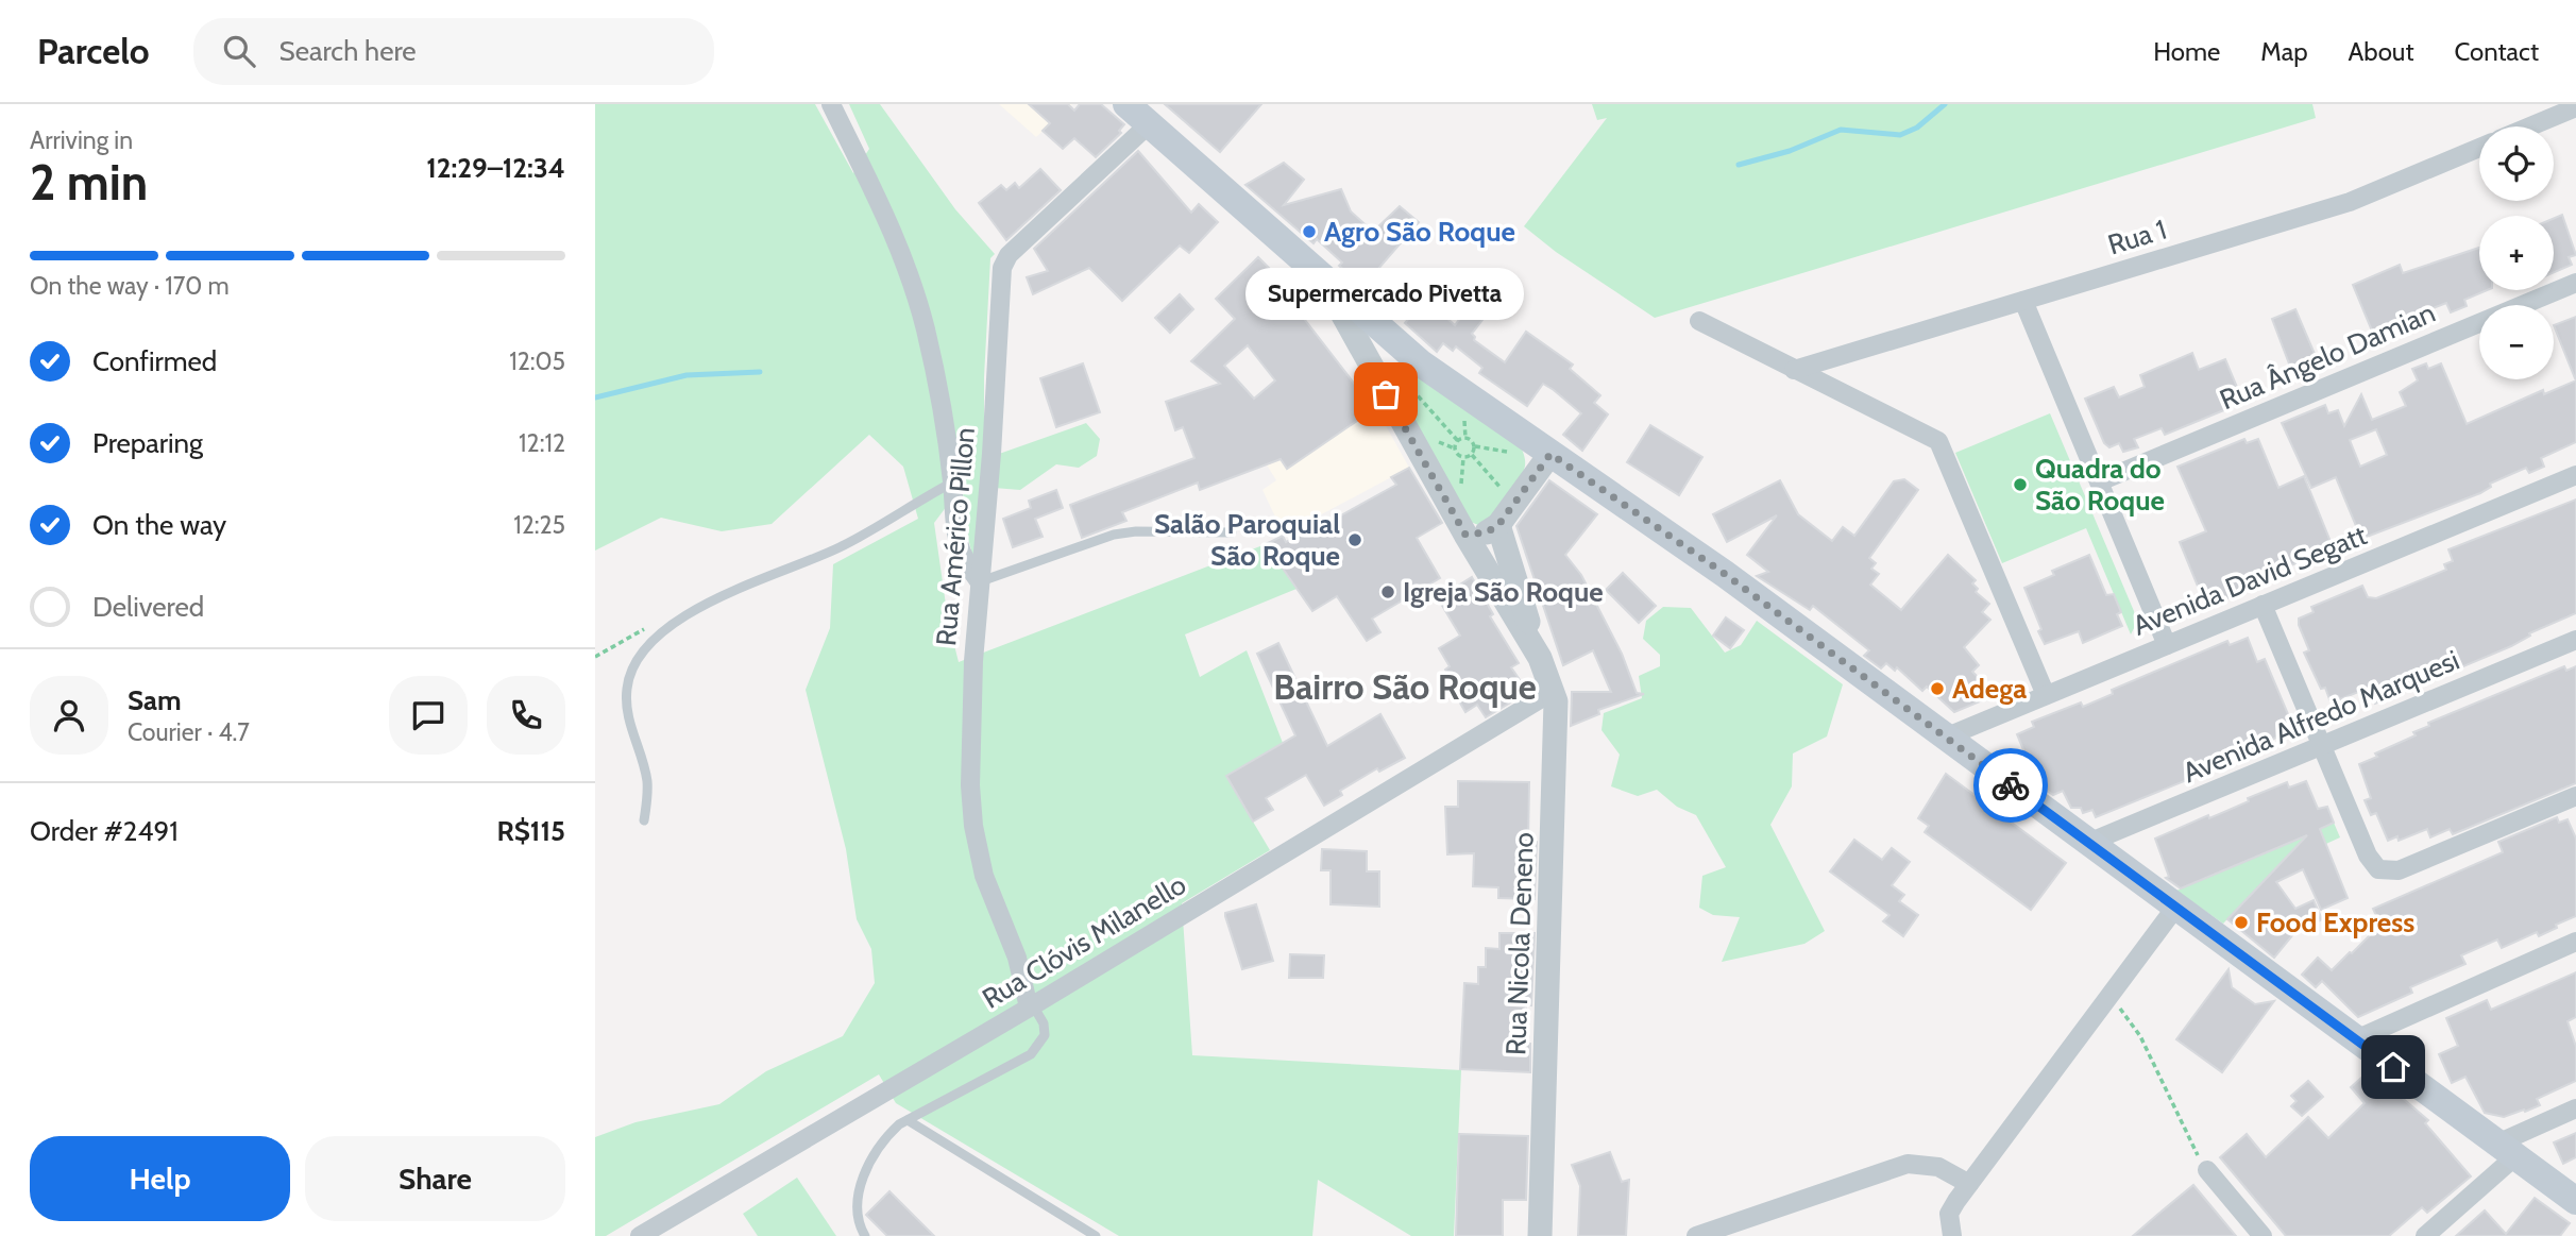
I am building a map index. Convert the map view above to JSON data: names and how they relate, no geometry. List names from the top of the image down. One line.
{"streets":{"street":["Rua 1","Rua Ângelo Damian","Rua Américo Pillon","Avenida David Segatt","Avenida Alfredo Marquesi","Rua Clóvis Milanello","Rua Nicola Deneno"]},"crossings":[["Rua Américo Pillon","Rua Clóvis Milanello"],["Rua Clóvis Milanello","Rua Nicola Deneno"]],"districts":["Bairro São Roque"],"places":["Agro São Roque","Supermercado Pivetta","Quadra do São Roque","Salão Paroquial São Roque","Igreja São Roque","Adega","Food Express"],"page":{"header":"Parcelo","search":"Search here","nav":["Home","Map","About","Contact"],"heading":["2 min","Arriving in","12:29–12:34"],"panel":["Sam","Courier · 4.7","Order #2491","R$115"],"map_buttons":["+","−"],"bar":"On the way · 170 m","bubble":"Supermercado Pivetta","list":[["Confirmed","12:05"],["Preparing","12:12"],["On the way","12:25"],"Delivered"],"buttons":["Help","Share"]}}
